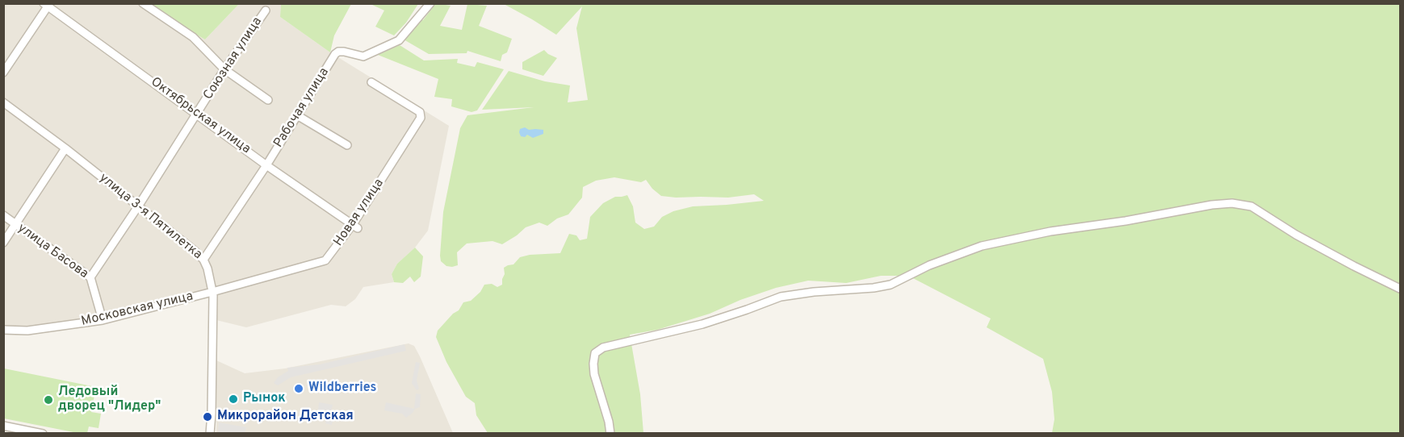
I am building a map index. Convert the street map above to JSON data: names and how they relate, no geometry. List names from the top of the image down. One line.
{"streets":{"street":["Союзная улица","Рабочая улица","Октябрьская улица","Новая улица","улица 3-я Пятилетка","улица Басова","Московская улица"]},"crossings":[["Союзная улица","Октябрьская улица"],["Союзная улица","улица 3-я Пятилетка"],["Союзная улица","улица Басова"],["Рабочая улица","Октябрьская улица"],["Рабочая улица","улица 3-я Пятилетка"],["Октябрьская улица","Новая улица"],["Новая улица","улица 3-я Пятилетка"],["Новая улица","Московская улица"],["улица 3-я Пятилетка","Московская улица"],["улица Басова","Московская улица"]],"places":["Wildberries","Рынок","Ледовый дворец \"Лидер\"","Микрорайон Детская"]}
